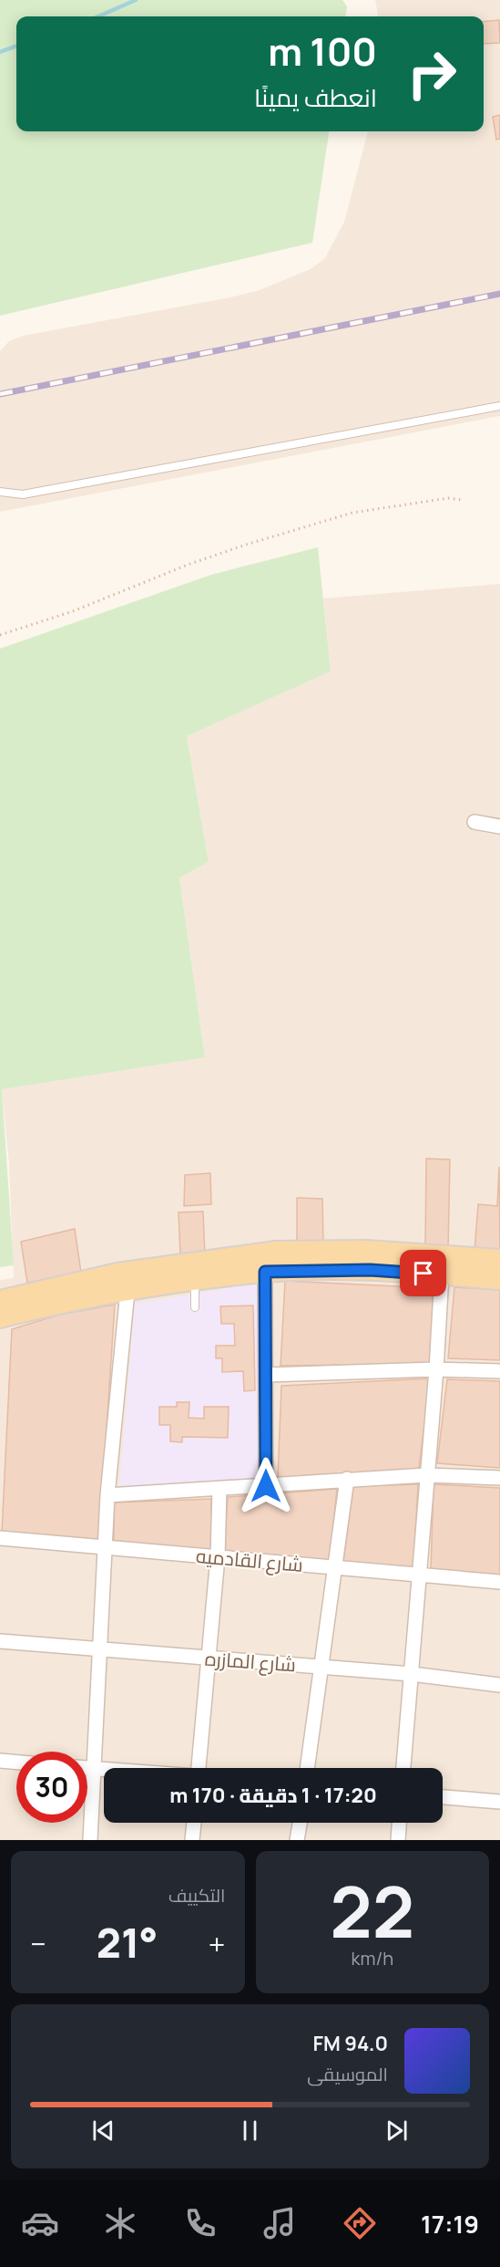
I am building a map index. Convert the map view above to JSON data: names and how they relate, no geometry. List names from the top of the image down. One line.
{"streets":{"street":["شارع القادميه","شارع المازره"]},"page":{"turn":["100 m","انعطف يمينًا"],"limit":"30","trip":"17:20 · 1 دقيقة · 170 m","tile":[["22","km/h"],"التكييف"],"heat":["−","21°","+"],"song":["94.0 FM","الموسيقى"],"tabs":"17:19"}}
